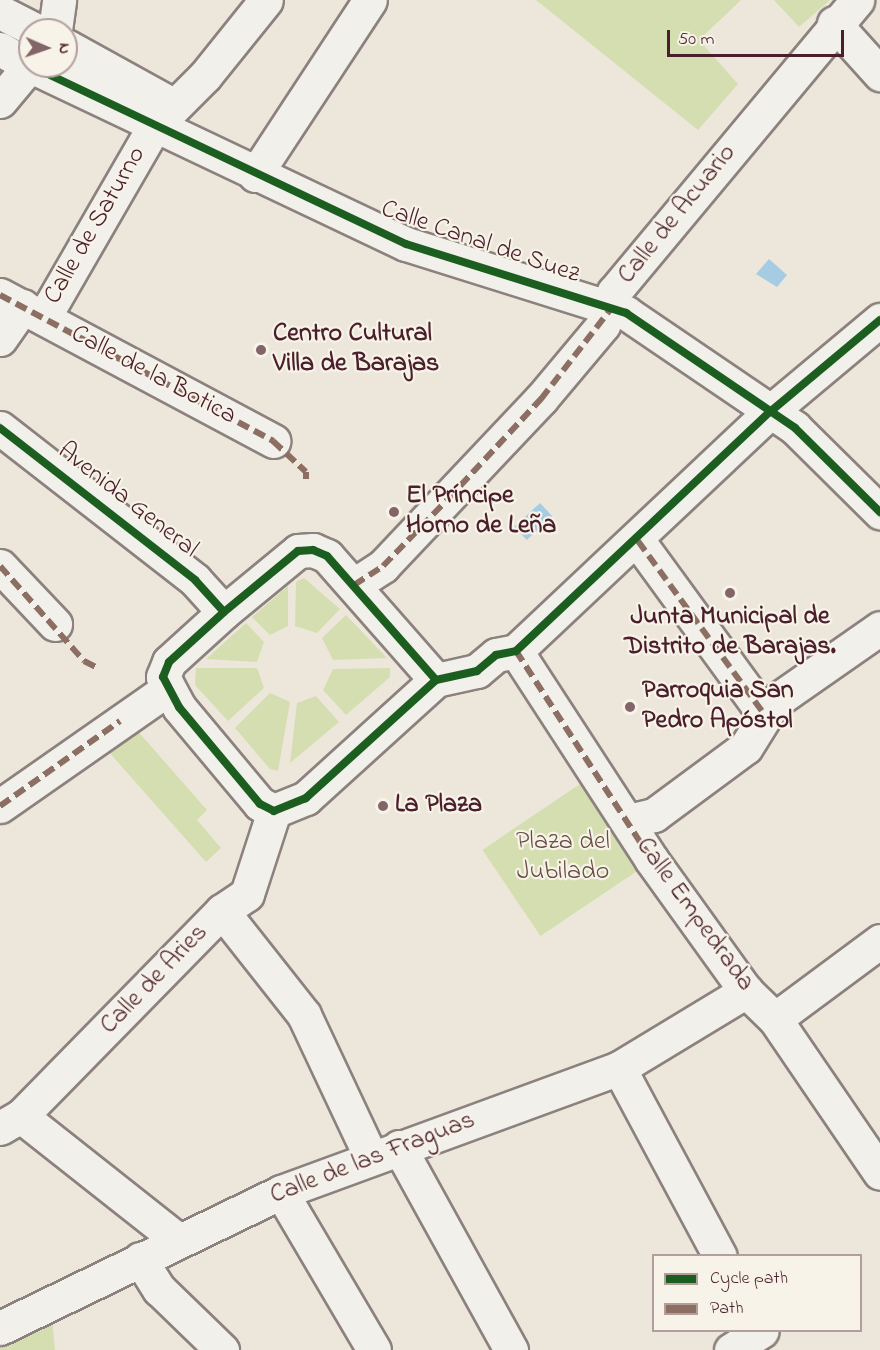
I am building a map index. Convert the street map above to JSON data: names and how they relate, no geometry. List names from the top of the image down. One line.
{"streets":{"street":["Calle de Acuario","Calle de Saturno","Calle Canal de Suez","Calle de la Botica","Avenida General","Calle Empedrada","Calle de Aries","Calle de las Fraguas"]},"crossings":[["Calle de Acuario","Calle Canal de Suez"],["Calle de Saturno","Calle Canal de Suez"],["Calle de Saturno","Calle de la Botica"],["Calle Empedrada","Calle de las Fraguas"]],"parks":["Plaza del Jubilado"],"places":["Centro Cultural Villa de Barajas","El Príncipe Horno de Leña","Junta Municipal de Distrito de Barajas.","Parroquia San Pedro Apóstol","La Plaza"],"legend":["Cycle path","Path"],"scale_bar":"50 m","north":"right"}
